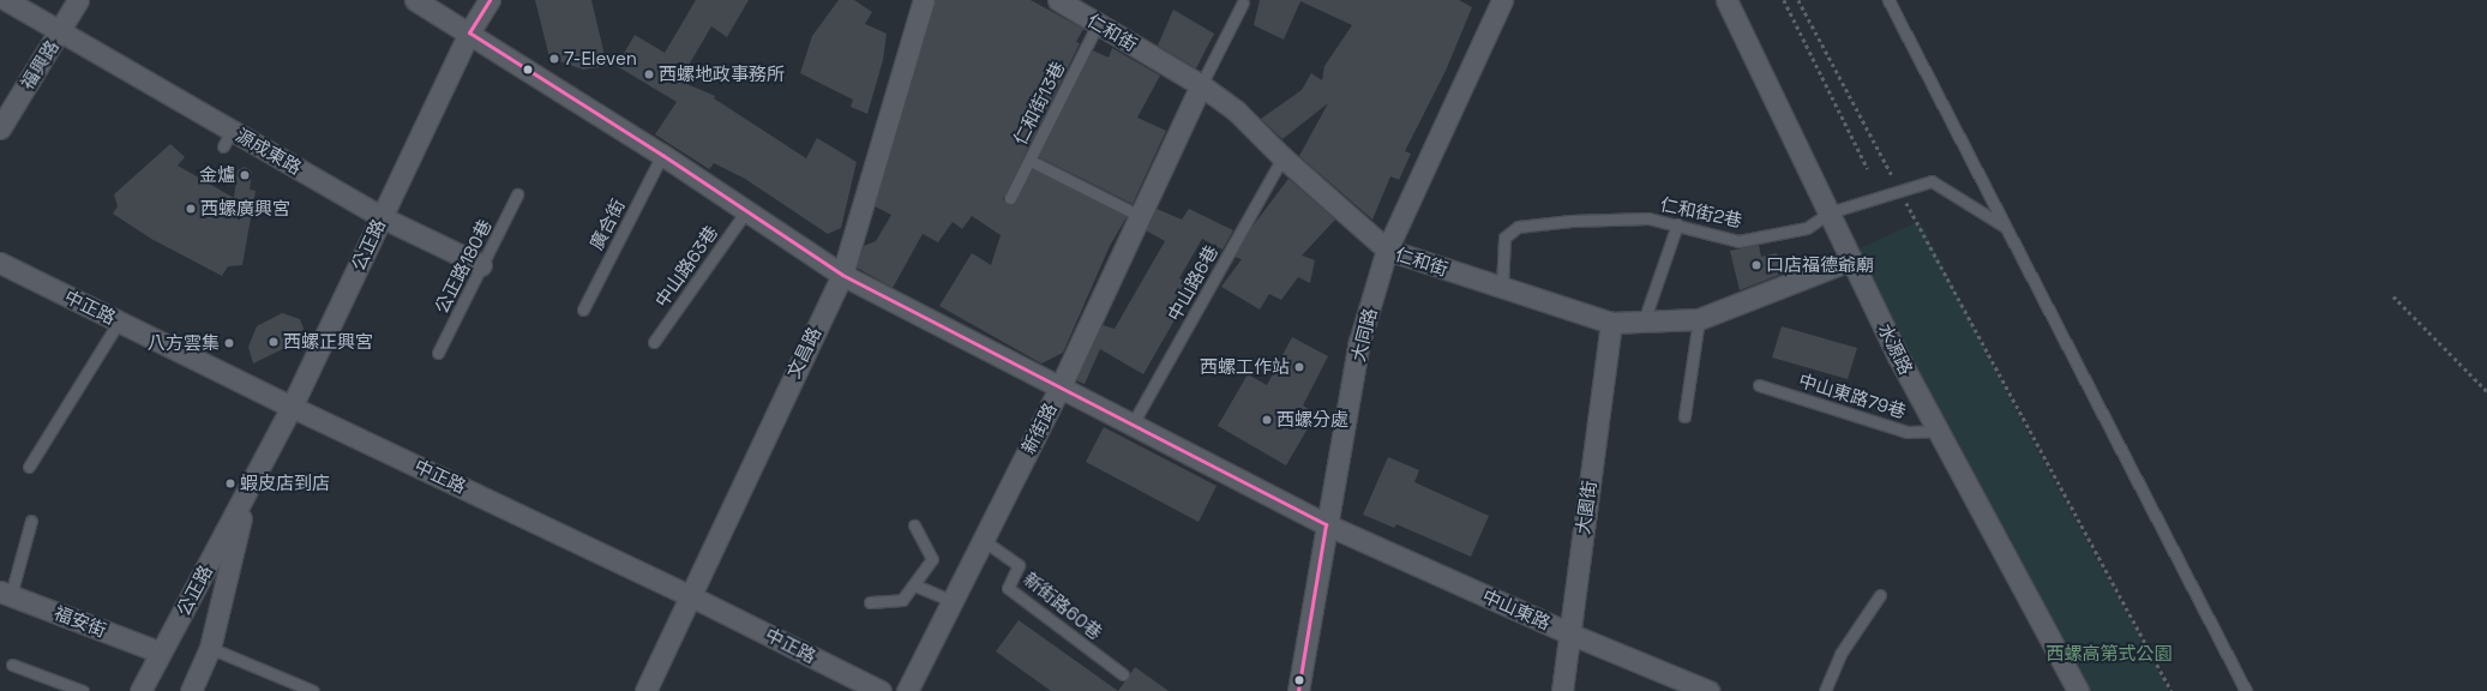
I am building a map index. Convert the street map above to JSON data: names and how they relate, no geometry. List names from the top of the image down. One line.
{"streets":{"street":["仁和街","福興路","源成東路","公正路","中正路","大同路","水源路","文昌路","新街路","大園街","中山東路","福安街"],"lane":["仁和街13巷","仁和街2巷","廣合街","公正路180巷","中山路63巷","中山路6巷","中山東路79巷","新街路60巷"]},"crossings":[["仁和街","仁和街13巷"],["仁和街","仁和街2巷"],["仁和街","中山路6巷"],["仁和街","大同路"],["仁和街","水源路"],["仁和街","新街路"],["仁和街","大園街"],["福興路","源成東路"],["源成東路","公正路"],["源成東路","公正路180巷"],["仁和街2巷","水源路"],["廣合街","中山東路"],["公正路","中正路"],["公正路","中山東路"],["公正路","福安街"],["中山路63巷","中山東路"],["中山路6巷","中山東路"],["中正路","文昌路"],["大同路","中山東路"],["水源路","中山東路79巷"],["文昌路","中山東路"],["新街路","新街路60巷"],["新街路","中山東路"],["大園街","中山東路"]],"parks":["西螺高第式公園"],"places":["7-Eleven","西螺地政事務所","金爐","西螺廣興宮","口店福德爺廟","西螺正興宮","八方雲集","西螺工作站","西螺分處","蝦皮店到店"]}
